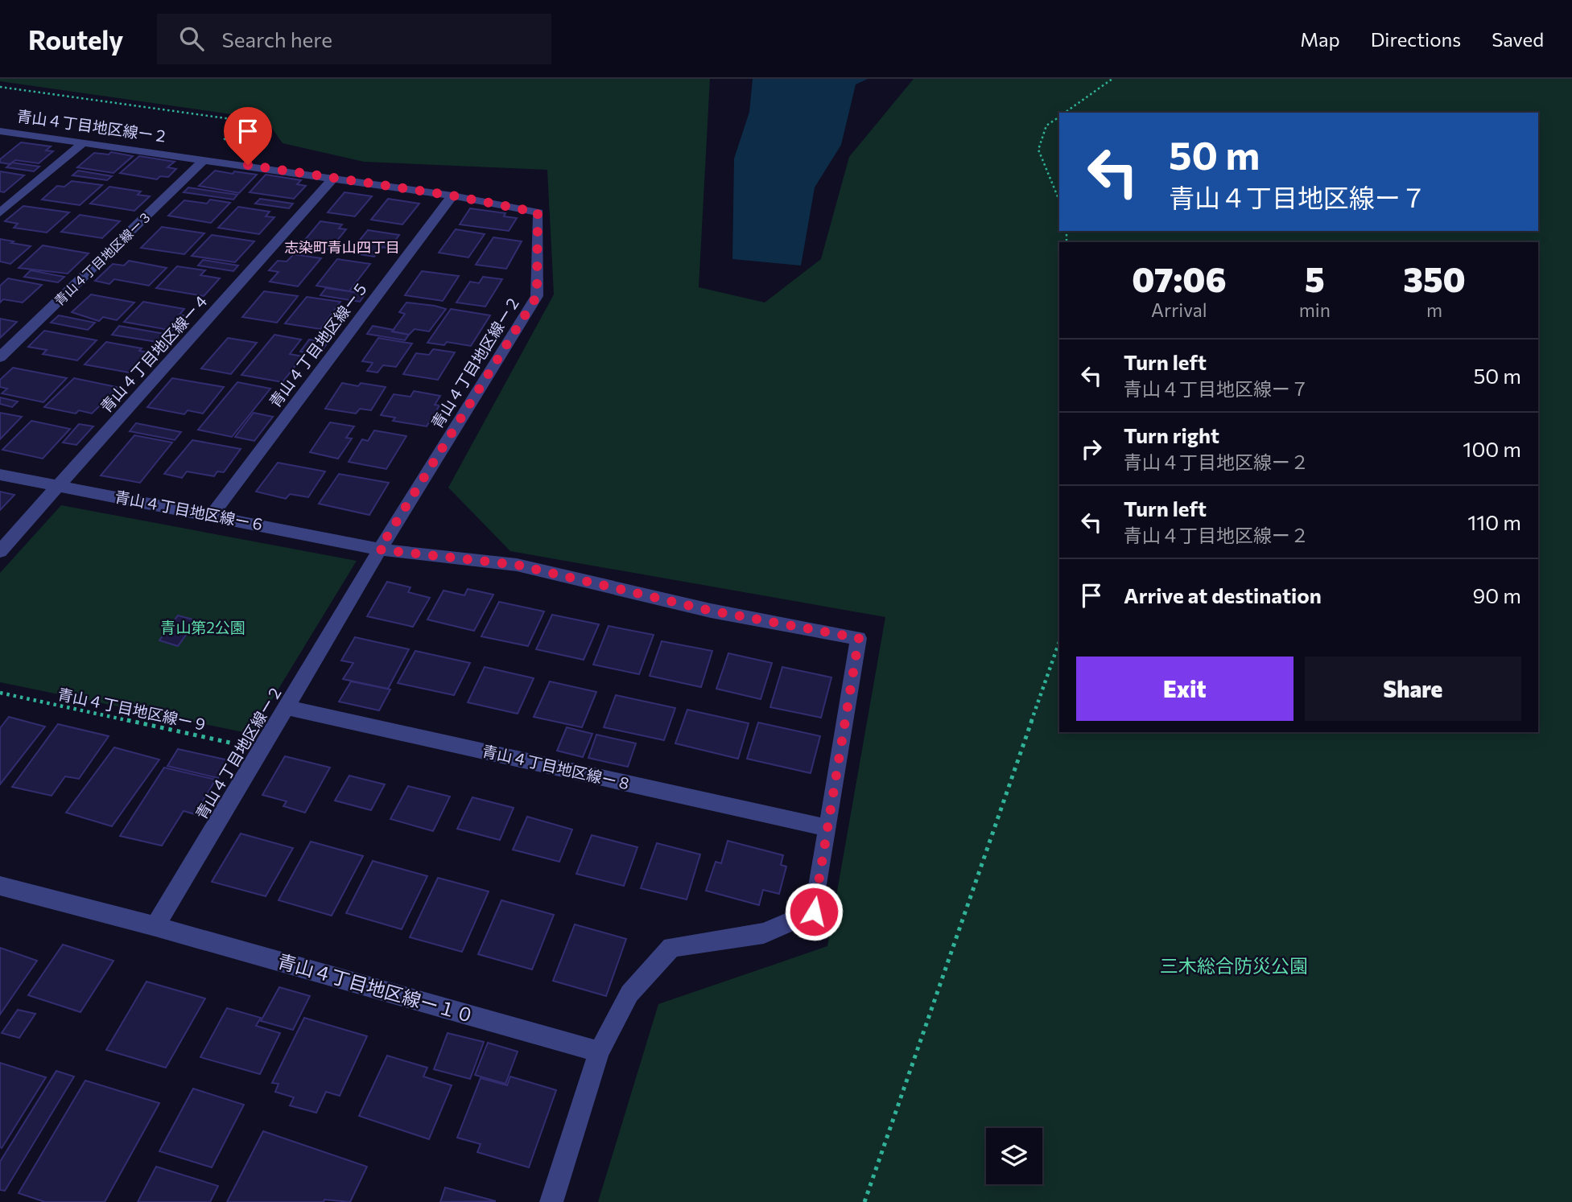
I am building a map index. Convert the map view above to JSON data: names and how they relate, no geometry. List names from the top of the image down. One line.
{"streets":{"street":["青山４丁目地区線ー２","青山４丁目地区線ー３","青山４丁目地区線ー５","青山４丁目地区線ー４","青山４丁目地区線ー６","青山４丁目地区線ー８","青山４丁目地区線ー１０"],"path":["青山４丁目地区線ー９"]},"crossings":[["青山４丁目地区線ー２","青山４丁目地区線ー３"],["青山４丁目地区線ー２","青山４丁目地区線ー５"],["青山４丁目地区線ー２","青山４丁目地区線ー４"],["青山４丁目地区線ー２","青山４丁目地区線ー６"],["青山４丁目地区線ー２","青山４丁目地区線ー９"],["青山４丁目地区線ー２","青山４丁目地区線ー８"],["青山４丁目地区線ー２","青山４丁目地区線ー１０"],["青山４丁目地区線ー５","青山４丁目地区線ー６"],["青山４丁目地区線ー４","青山４丁目地区線ー６"],["青山４丁目地区線ー６","青山４丁目地区線ー８"]],"districts":["志染町青山四丁目"],"parks":["青山第2公園","三木総合防災公園"],"page":{"header":"Routely","search":"Search here","nav":["Map","Directions","Saved"],"turn":["50 m","青山４丁目地区線ー７"],"eta":["07:06","Arrival","5","min","350","m"],"list":[{"name":"Turn left","note":"青山４丁目地区線ー７","value":"50 m"},{"name":"Turn right","note":"青山４丁目地区線ー２","value":"100 m"},{"name":"Turn left","note":"青山４丁目地区線ー２","value":"110 m"},{"name":"Arrive at destination","value":"90 m"}],"buttons":["Exit","Share"]}}
